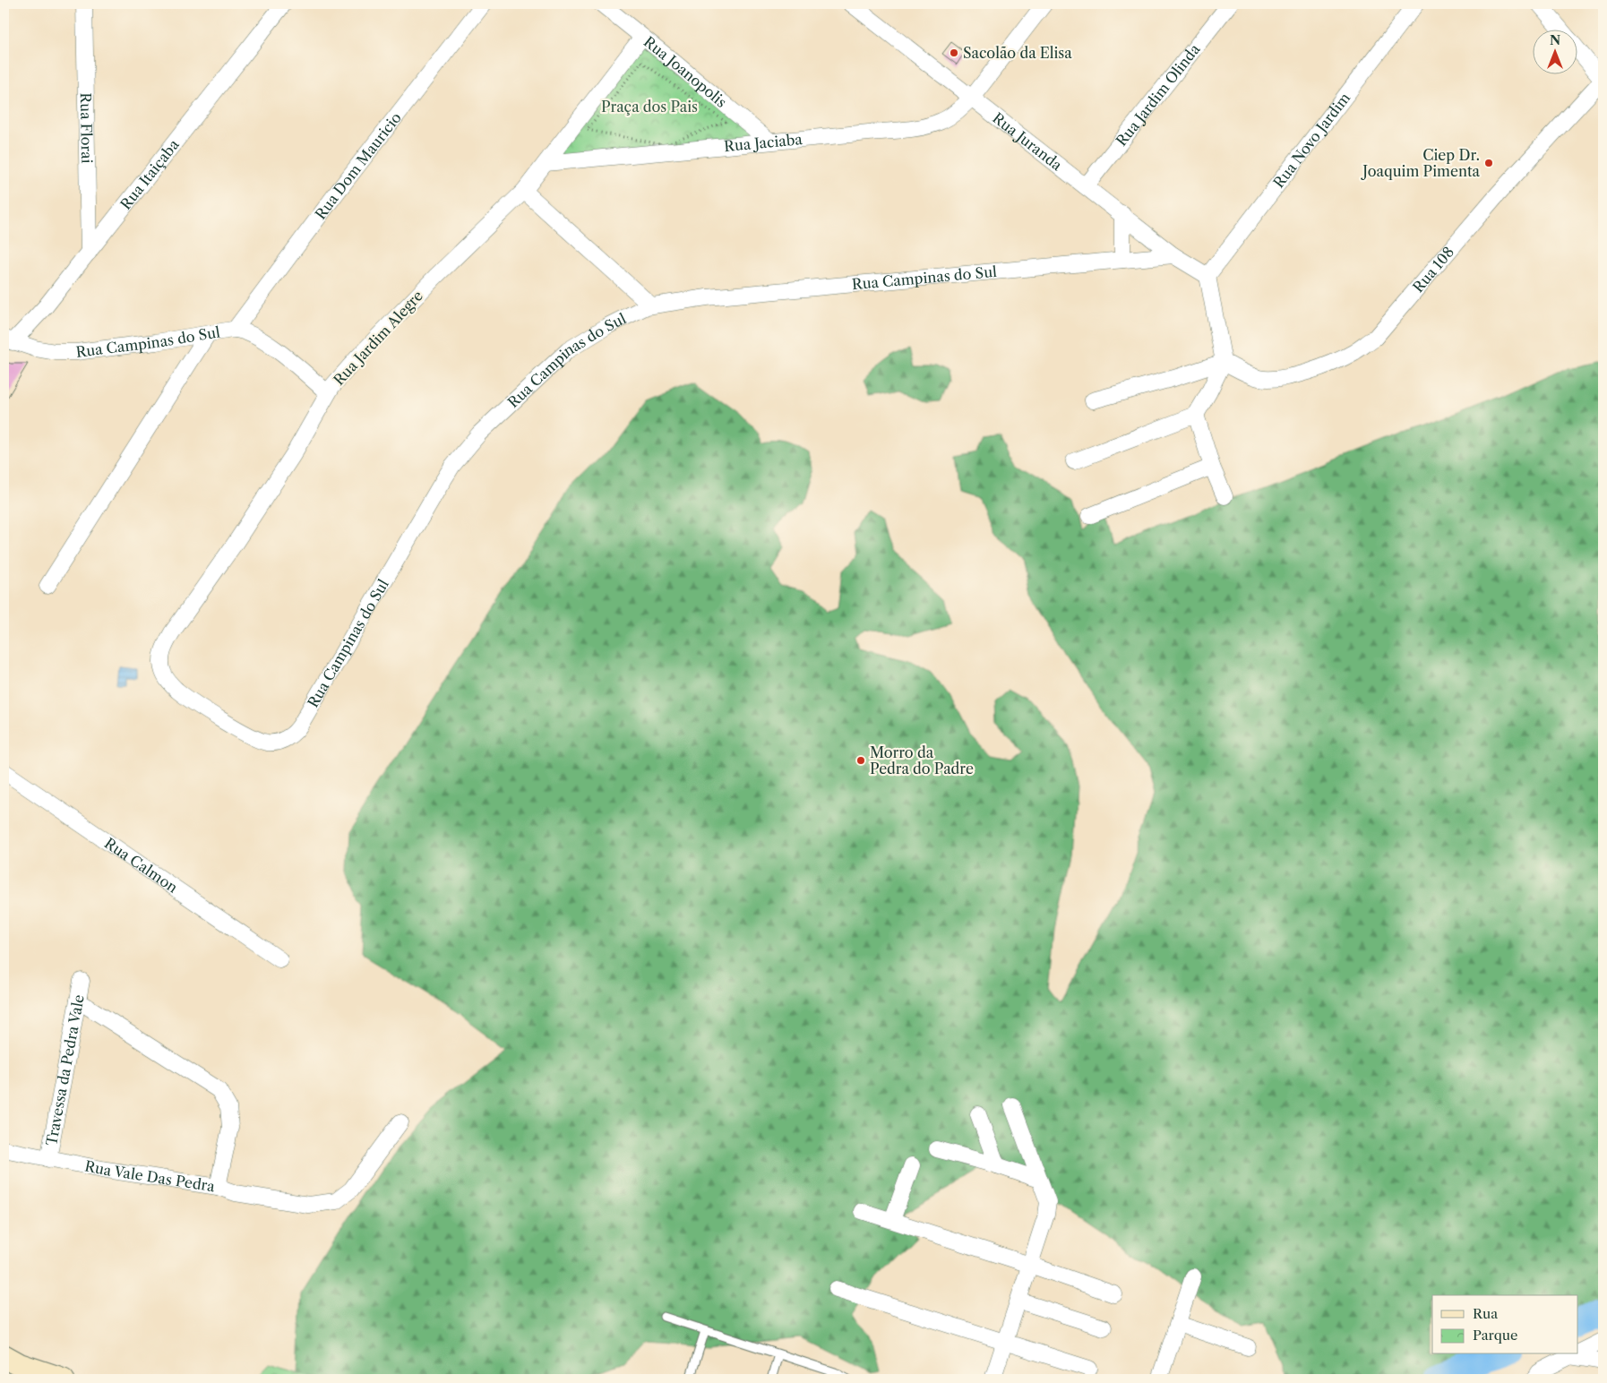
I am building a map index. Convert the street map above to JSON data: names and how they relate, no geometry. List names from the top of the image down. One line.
{"streets":{"street":["Rua Joanopolis","Rua Jardim Olinda","Rua Florai","Rua Novo Jardim","Rua Juranda","Rua Jaciaba","Rua Dom Mauricio","Rua Itaiçaba","Rua 108","Rua Campinas do Sul","Rua Jardim Alegre","Rua Calmon","Travessa da Pedra Vale","Rua Vale Das Pedra"]},"crossings":[["Rua Joanopolis","Rua Jaciaba"],["Rua Joanopolis","Rua Jardim Alegre"],["Rua Jardim Olinda","Rua Juranda"],["Rua Florai","Rua Itaiçaba"],["Rua Novo Jardim","Rua Juranda"],["Rua Juranda","Rua Jaciaba"],["Rua Juranda","Rua Campinas do Sul"],["Rua Jaciaba","Rua Jardim Alegre"],["Rua Dom Mauricio","Rua Campinas do Sul"],["Rua Itaiçaba","Rua Campinas do Sul"],["Rua Campinas do Sul","Rua Jardim Alegre"],["Travessa da Pedra Vale","Rua Vale Das Pedra"]],"parks":["Praça dos Pais"],"places":["Sacolão da Elisa","Ciep Dr. Joaquim Pimenta","Morro da Pedra do Padre"],"legend":["Rua","Parque"],"north":"top"}
